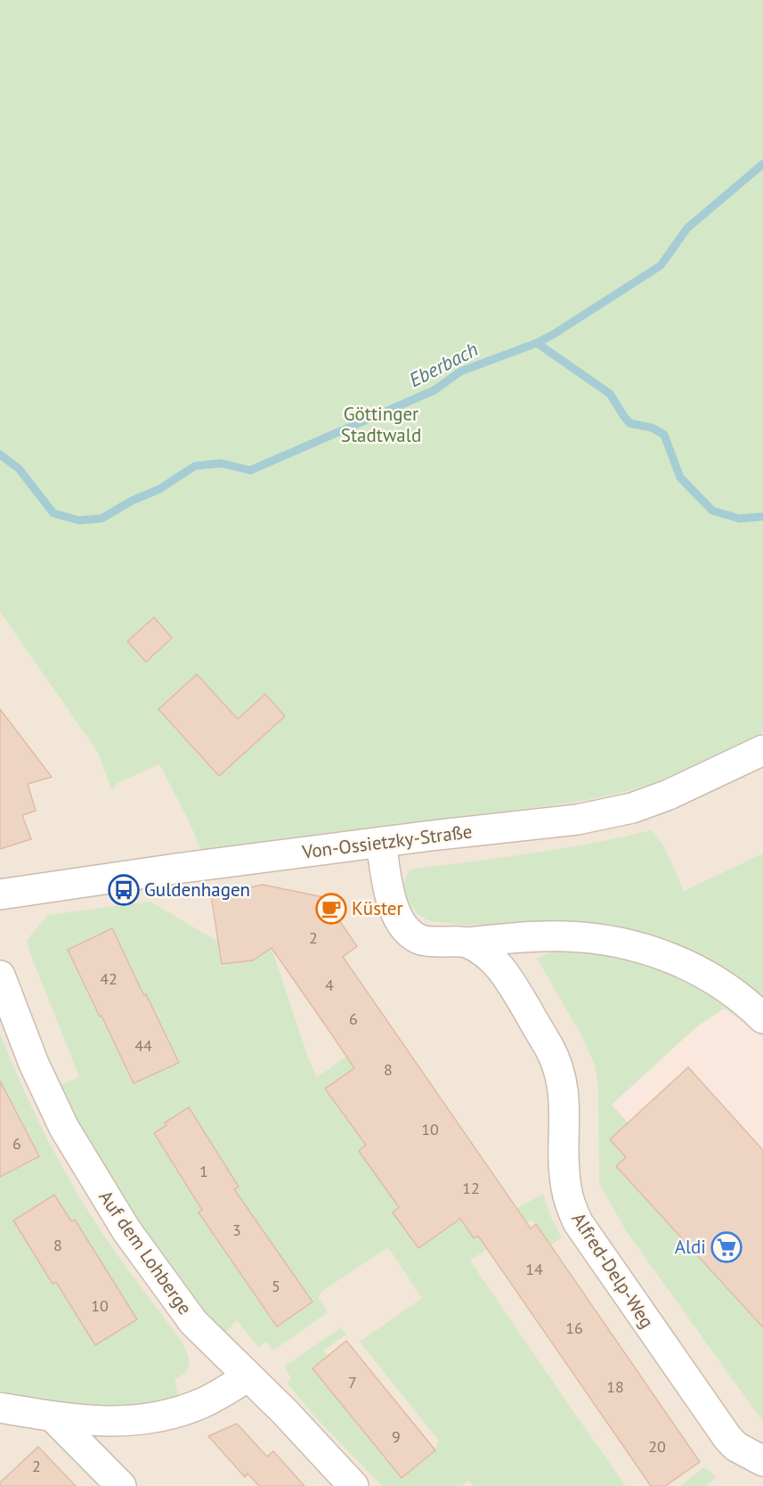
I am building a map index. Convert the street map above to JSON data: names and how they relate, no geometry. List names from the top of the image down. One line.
{"streets":{"street":["Von-Ossietzky-Straße","Auf dem Lohberge","Alfred-Delp-Weg"]},"water":["Eberbach"],"parks":["Göttinger Stadtwald"],"places":{"bus stop":["Guldenhagen"],"cafe":["Küster"],"supermarket":["Aldi"]},"house_numbers":["2","42","4","6","44","8","10","6","1","12","3","8","14","5","10","16","7","18","9","20","2"]}
